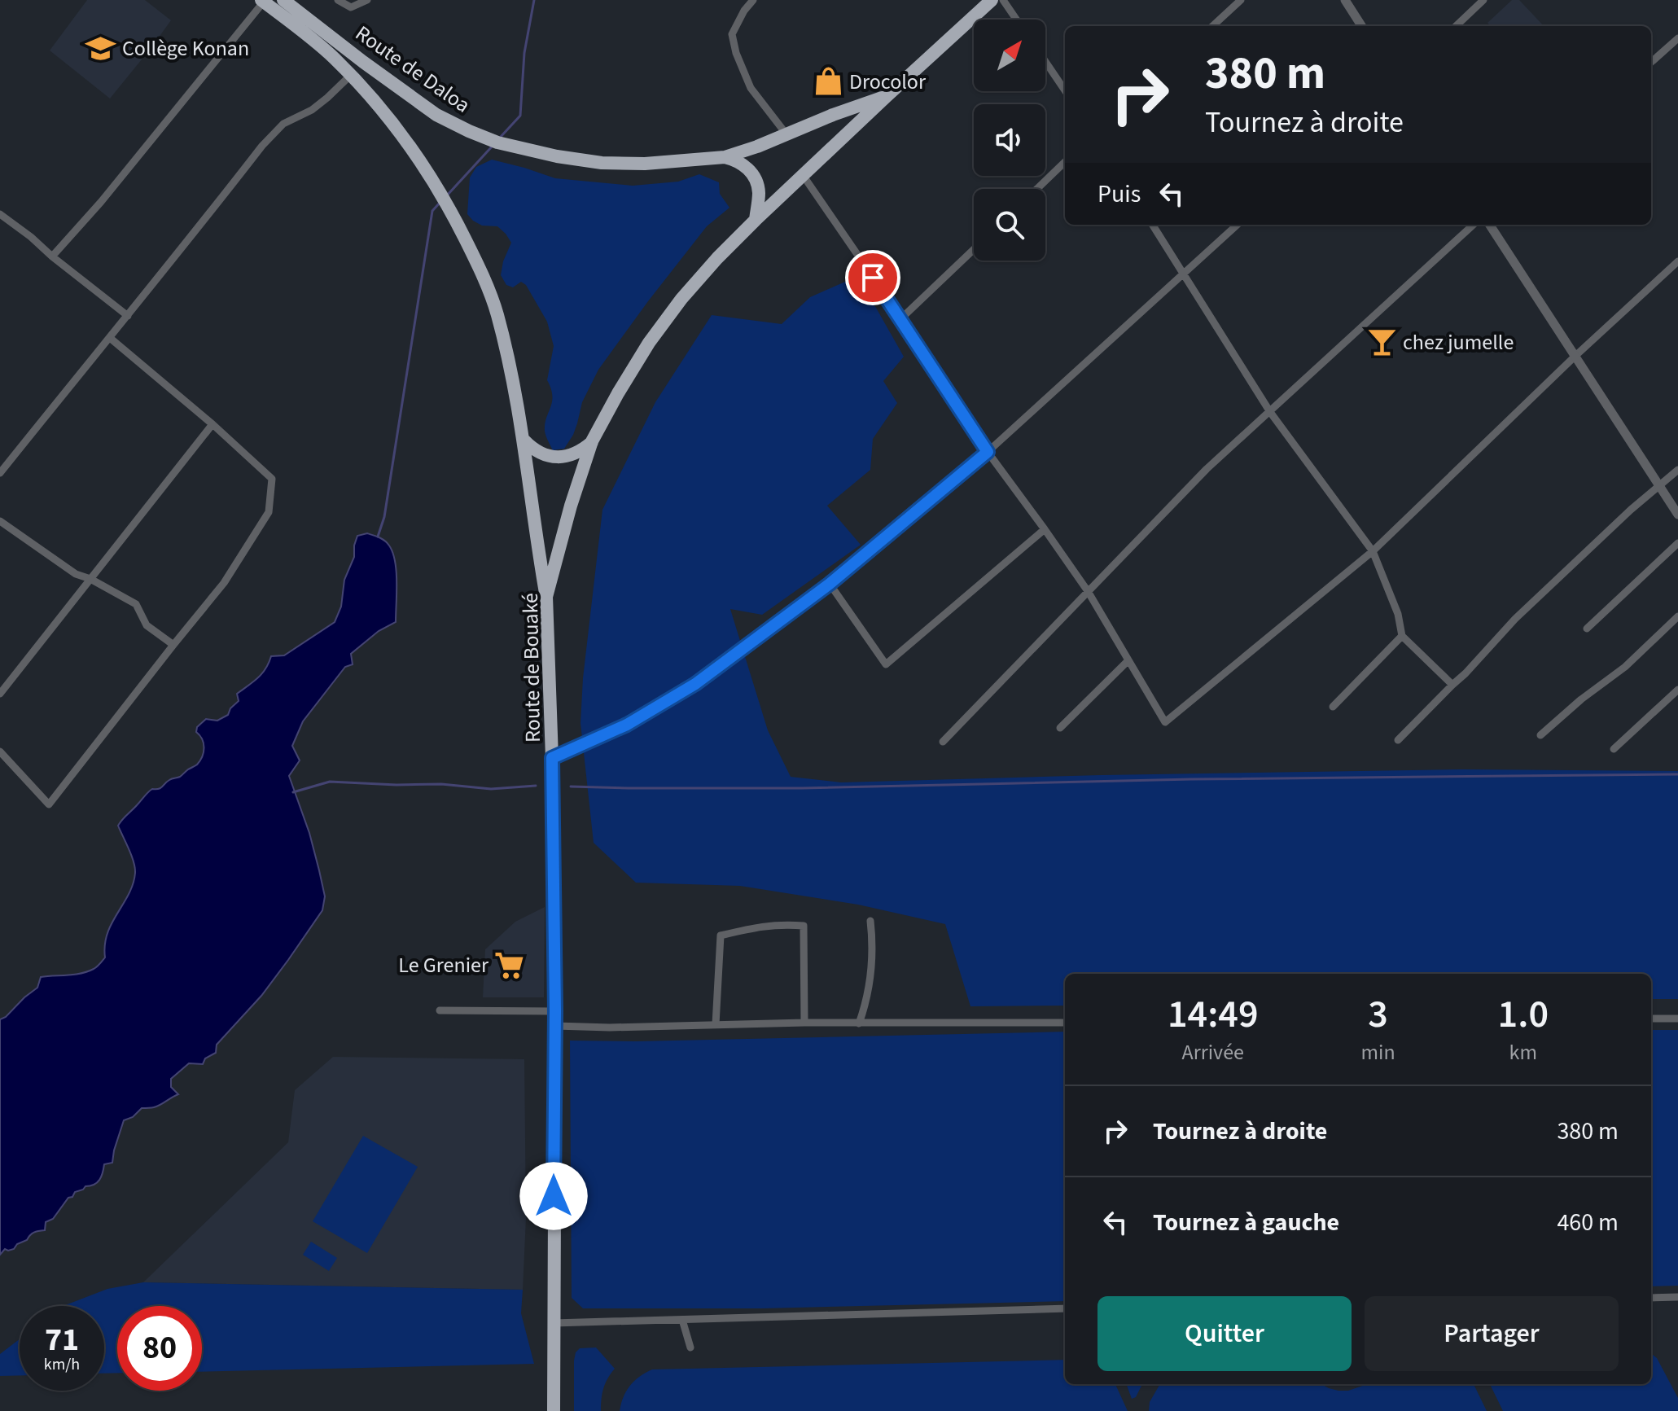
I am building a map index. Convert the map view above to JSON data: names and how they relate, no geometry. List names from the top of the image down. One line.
{"streets":{"highway":["Route de Daloa","Route de Bouaké"]},"crossings":[["Route de Daloa","Route de Bouaké"]],"places":{"school or university":["Collège Konan"],"shop":["Drocolor"],"bar":["chez jumelle"],"supermarket":["Le Grenier"]},"north":"top right","page":{"turn":["380 m","Tournez à droite"],"then":"Puis","eta":["14:49","Arrivée","3","min","1.0","km"],"list":[{"name":"Tournez à droite","value":"380 m"},{"name":"Tournez à gauche","value":"460 m"}],"buttons":["Quitter","Partager"],"speed":"71 km/h","limit":"80"}}
